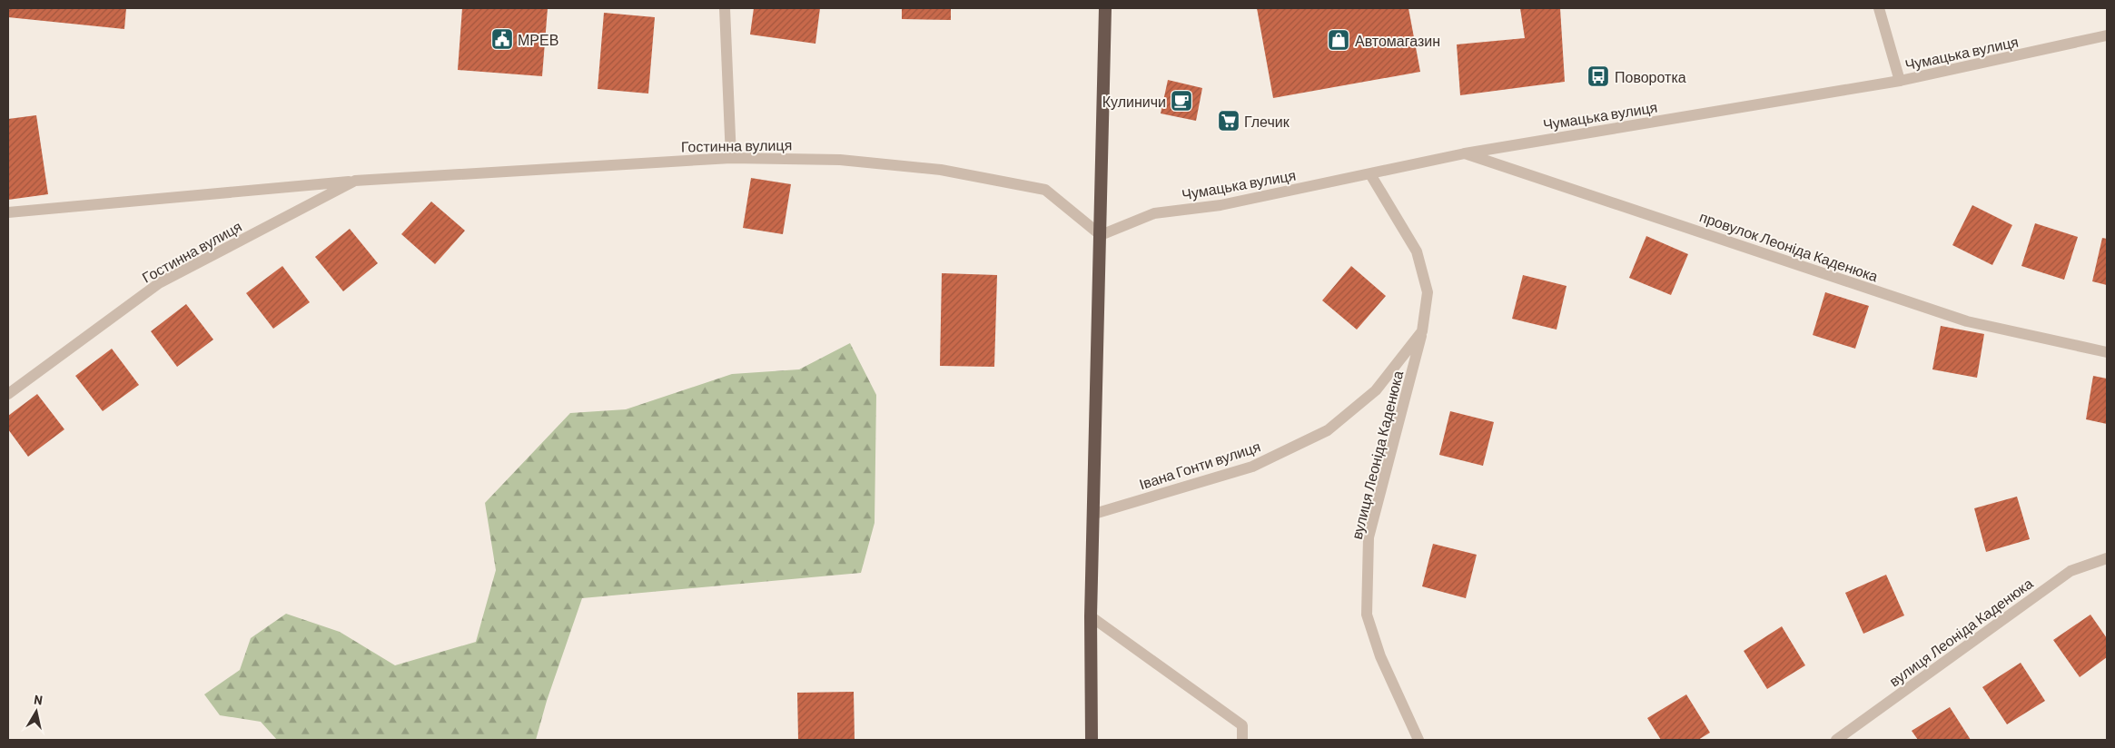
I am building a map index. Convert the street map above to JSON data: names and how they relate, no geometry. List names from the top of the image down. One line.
{"streets":{"street":["Чумацька вулиця","Гостинна вулиця","провулок Леоніда Каденюка","вулиця Леоніда Каденюка","Івана Гонти вулиця"]},"crossings":[["Чумацька вулиця","Гостинна вулиця"],["Чумацька вулиця","провулок Леоніда Каденюка"],["вулиця Леоніда Каденюка","Івана Гонти вулиця"]],"places":{"public building":["МРЕВ"],"shop":["Автомагазин"],"bus stop":["Поворотка"],"cafe":["Кулиничи"],"supermarket":["Глечик"]},"north":"top"}
